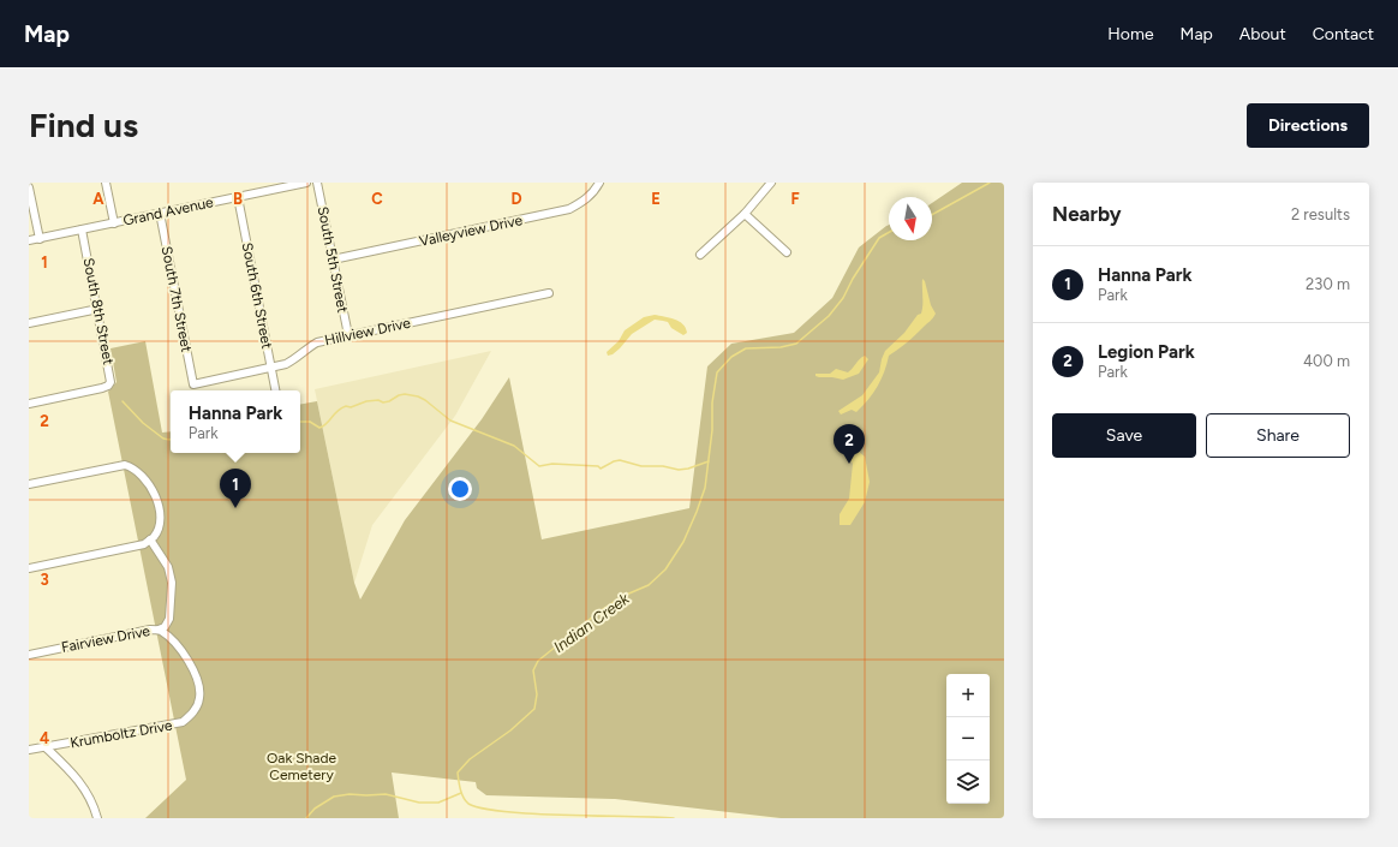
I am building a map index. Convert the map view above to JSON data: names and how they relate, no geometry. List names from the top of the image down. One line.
{"streets":{"street":["Grand Avenue","Valleyview Drive","South 5th Street","South 6th Street","South 7th Street","South 8th Street","Hillview Drive","Fairview Drive","Krumboltz Drive"]},"crossings":[["Grand Avenue","South 6th Street"],["Grand Avenue","South 7th Street"],["Grand Avenue","South 8th Street"],["Valleyview Drive","South 5th Street"],["South 5th Street","Hillview Drive"],["South 6th Street","Hillview Drive"],["South 7th Street","Hillview Drive"],["Fairview Drive","Krumboltz Drive"]],"water":["Indian Creek"],"parks":["Oak Shade Cemetery"],"north":"bottom","page":{"header":"Map","nav":["Home","Map","About","Contact"],"buttons":["Directions",["Save","Share"]],"title":"Find us","heading":["Nearby","2 results"],"list":[{"mark":"1","name":"Hanna Park","note":"Park","value":"230 m"},{"mark":"2","name":"Legion Park","note":"Park","value":"400 m"}],"popup":["Hanna Park","Park"],"pins":["2","1"],"map_buttons":["+","−"]},"grid":{"columns":["A","B","C","D","E","F"],"rows":["1","2","3","4"]}}
